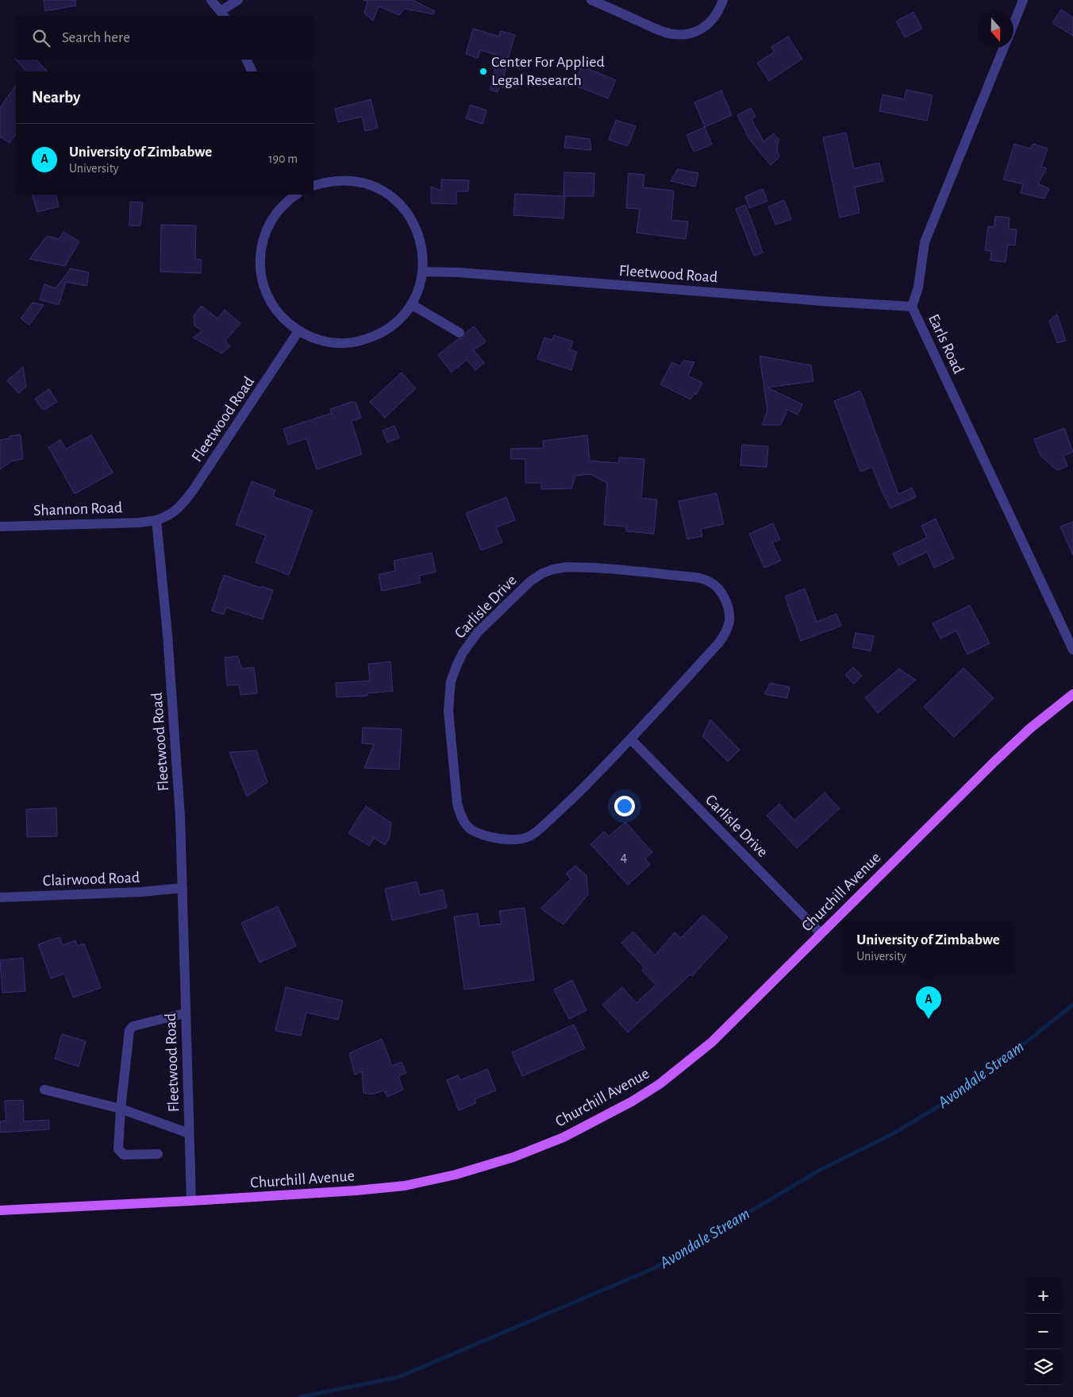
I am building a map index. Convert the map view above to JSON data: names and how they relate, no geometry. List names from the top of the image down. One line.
{"streets":{"main road":["Churchill Avenue"],"street":["Fleetwood Road","Earls Road","Shannon Road","Carlisle Drive","Clairwood Road"]},"crossings":[["Fleetwood Road","Earls Road"],["Fleetwood Road","Shannon Road"],["Fleetwood Road","Clairwood Road"],["Fleetwood Road","Churchill Avenue"],["Carlisle Drive","Churchill Avenue"]],"water":["Avondale Stream"],"places":["Center For Applied Legal Research"],"house_numbers":["4"],"north":"bottom","page":{"search":"Search here","heading":"Nearby","list":[{"mark":"A","name":"University of Zimbabwe","note":"University","value":"190 m"}],"popup":["University of Zimbabwe","University"],"pins":"A","map_buttons":["+","−"]}}
